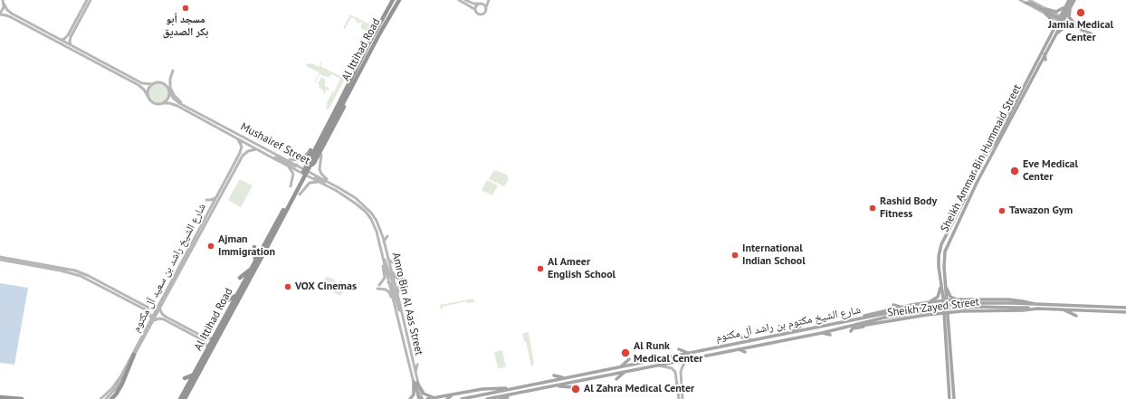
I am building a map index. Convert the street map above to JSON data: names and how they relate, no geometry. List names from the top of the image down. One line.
{"streets":{"highway":["Al Ittihad Road"],"main road":["Mushairef Street","Sheikh Ammar Bin Hummaid Street","شارع الشيخ راشد بن سعيد آل مكتوم","Amro Bin Al Aas Street","Sheikh Zayed Street","شارع الشيخ مكتوم بن راشد آل مكتوم"]},"crossings":[["Mushairef Street","شارع الشيخ راشد بن سعيد آل مكتوم"],["Mushairef Street","Amro Bin Al Aas Street"],["Sheikh Ammar Bin Hummaid Street","Sheikh Zayed Street"],["Sheikh Zayed Street","شارع الشيخ مكتوم بن راشد آل مكتوم"]],"places":["مسجد أبو بكر الصديق","Jamia Medical Center","Eve Medical Center","Rashid Body Fitness","Tawazon Gym","Ajman Immigration","International Indian School","Al Ameer English School","VOX Cinemas","Al Runk Medical Center","Al Zahra Medical Center"]}
